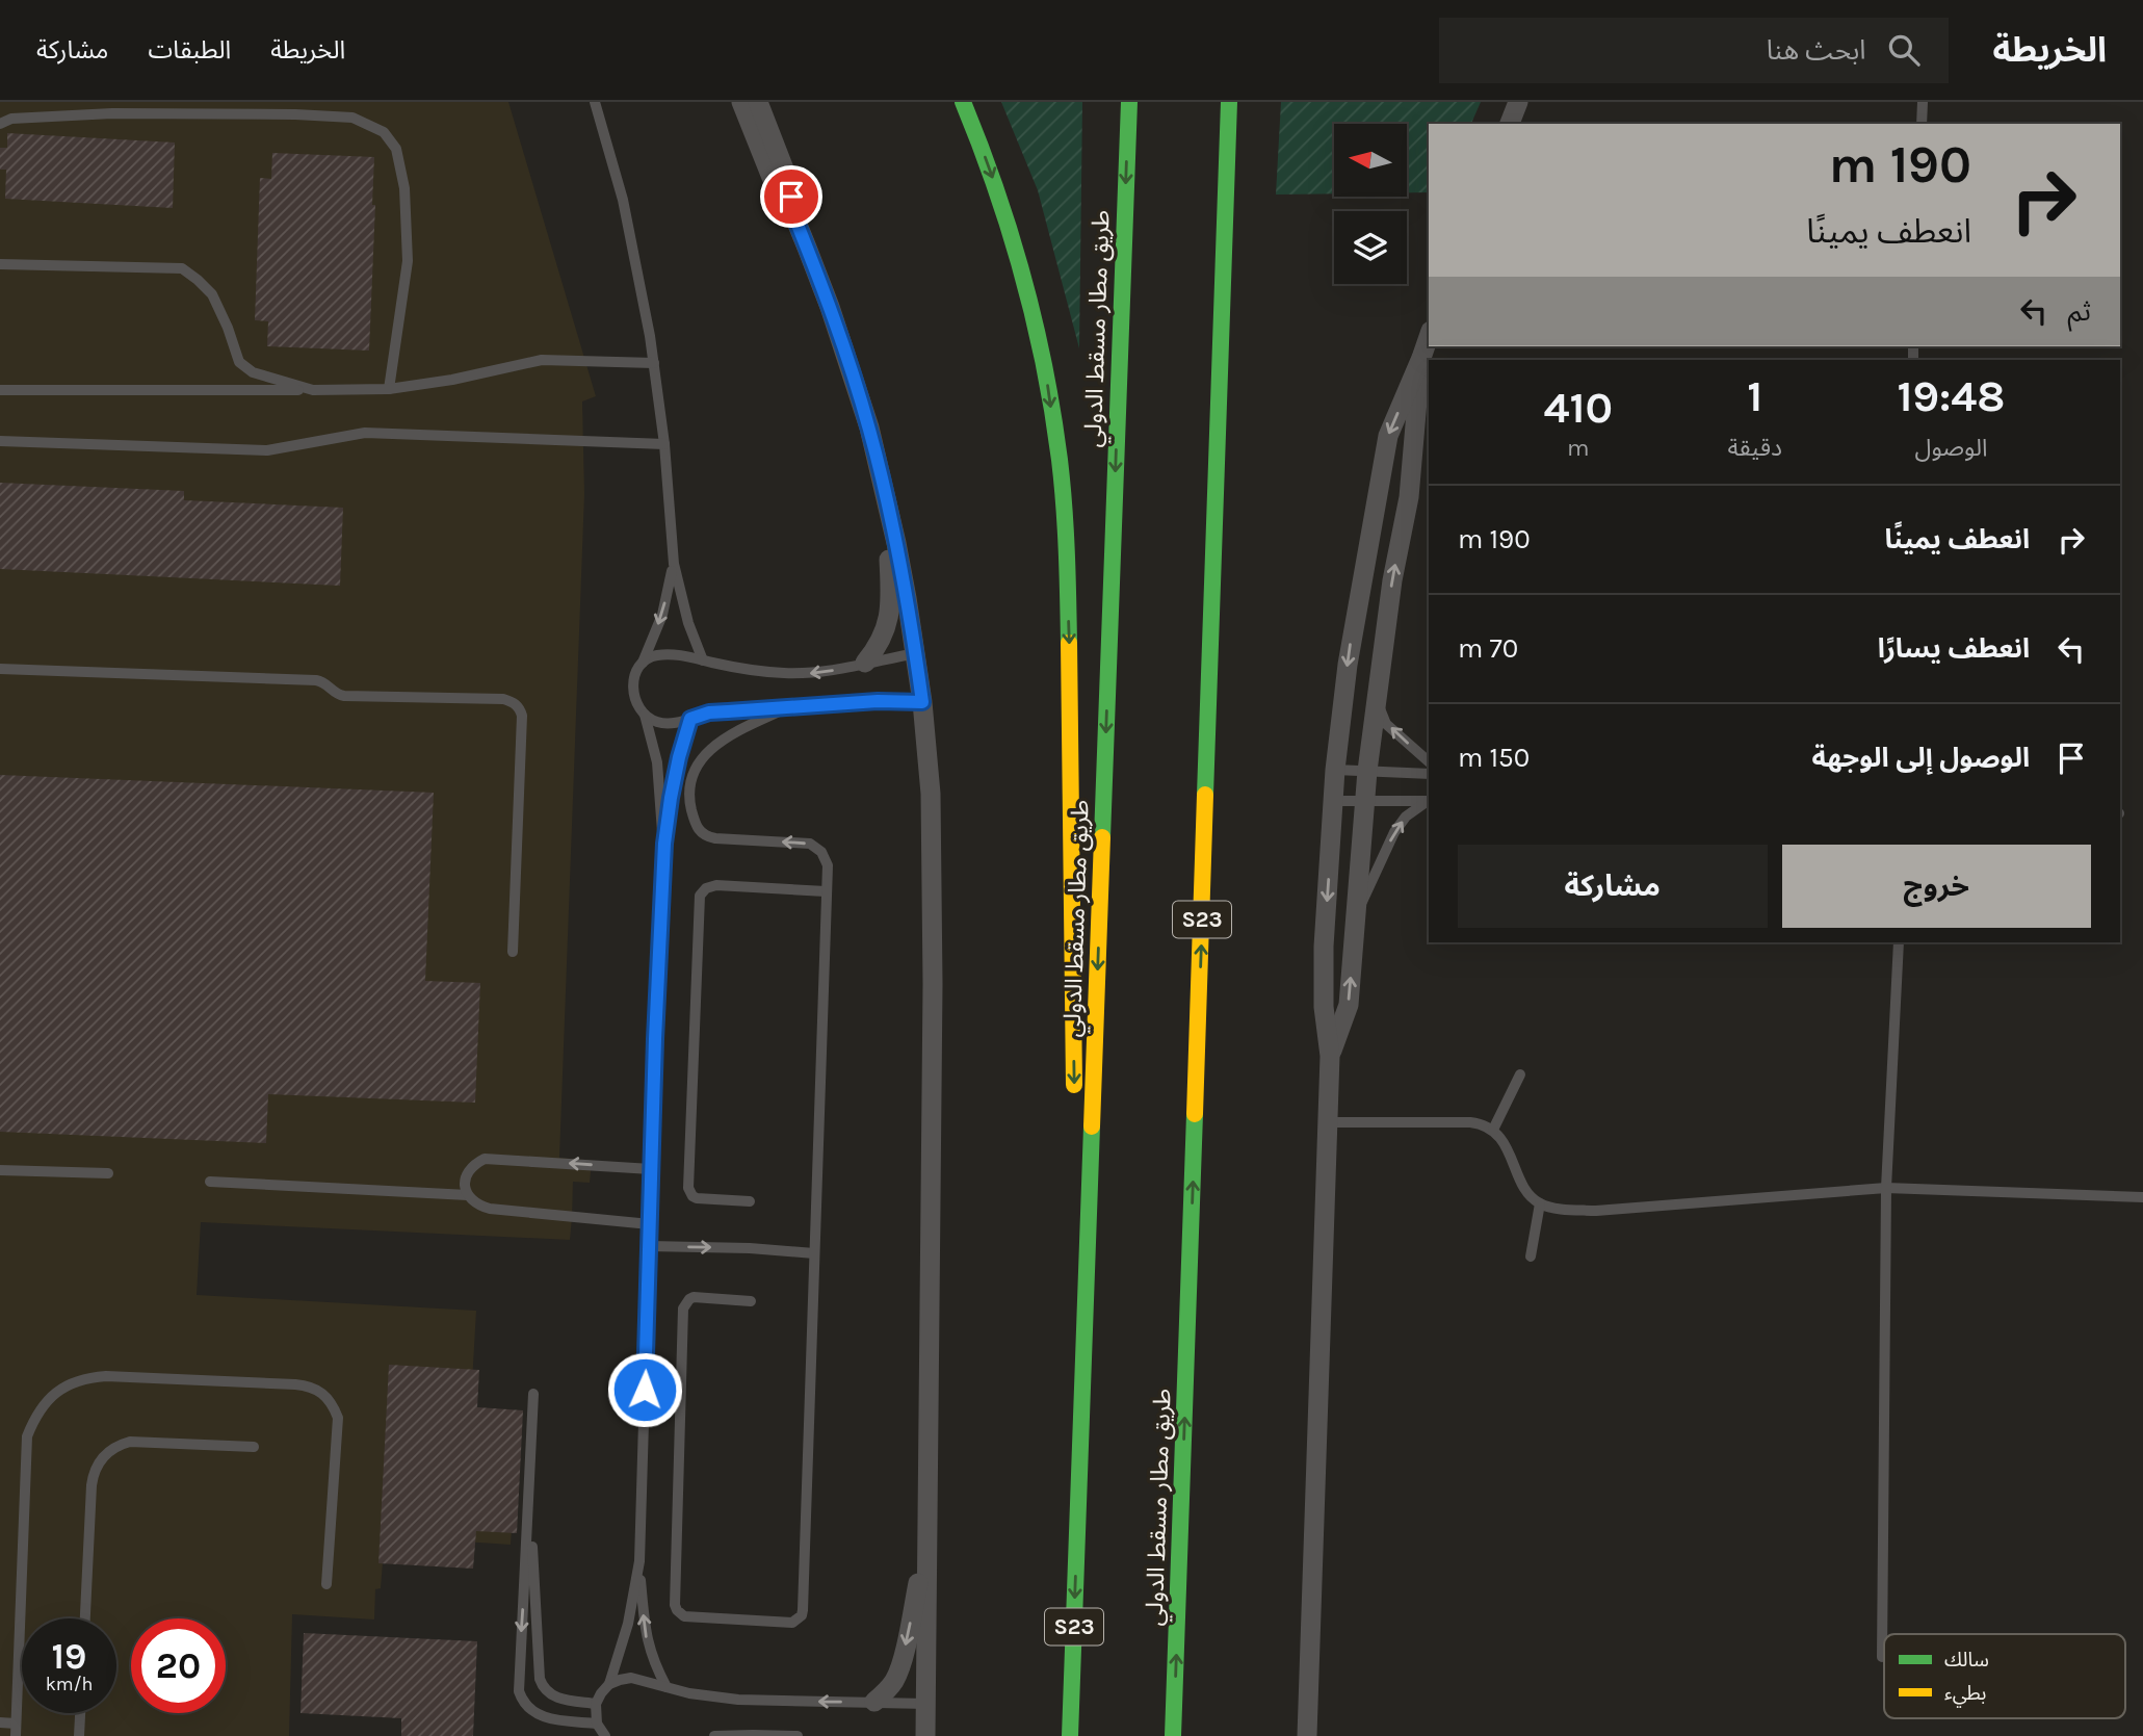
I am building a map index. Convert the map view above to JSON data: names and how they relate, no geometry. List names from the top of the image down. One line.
{"streets":{"main road":["طريق مطار مسقط الدولي","S23"]},"legend":["سالك","بطيء"],"north":"left","page":{"header":"الخريطة","search":"ابحث هنا","nav":["الخريطة","الطبقات","مشاركة"],"turn":["190 m","انعطف يمينًا"],"then":"ثم","eta":["19:48","الوصول","1","دقيقة","410","m"],"list":[{"name":"انعطف يمينًا","value":"190 m"},{"name":"انعطف يسارًا","value":"70 m"},{"name":"الوصول إلى الوجهة","value":"150 m"}],"buttons":["خروج","مشاركة"],"speed":"19 km/h","limit":"20"}}
